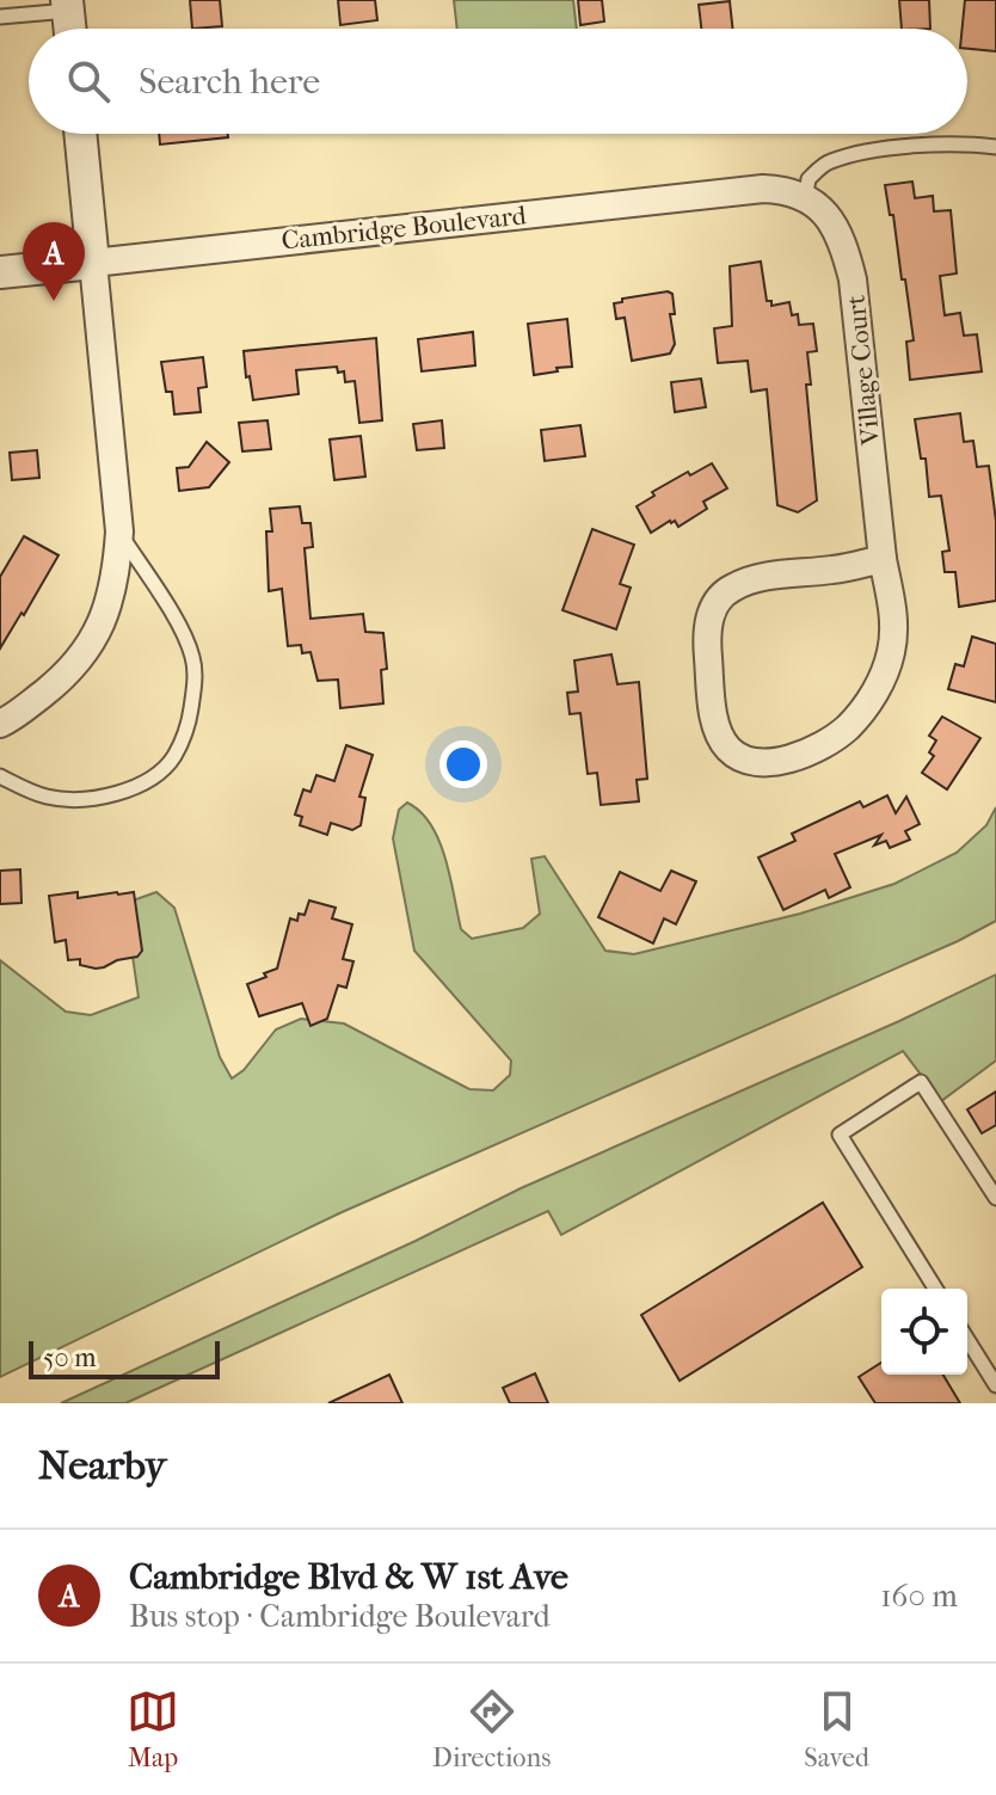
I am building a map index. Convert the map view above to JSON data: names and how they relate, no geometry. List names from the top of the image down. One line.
{"streets":{"street":["Cambridge Boulevard","Village Court"]},"crossings":[["Cambridge Boulevard","Village Court"]],"scale_bar":"50 m","page":{"search":"Search here","pins":"A","scale":"50 m","heading":"Nearby","list":[{"mark":"A","name":"Cambridge Blvd & W 1st Ave","note":"Bus stop · Cambridge Boulevard","value":"160 m"}],"nav":["Map","Directions","Saved"]}}
